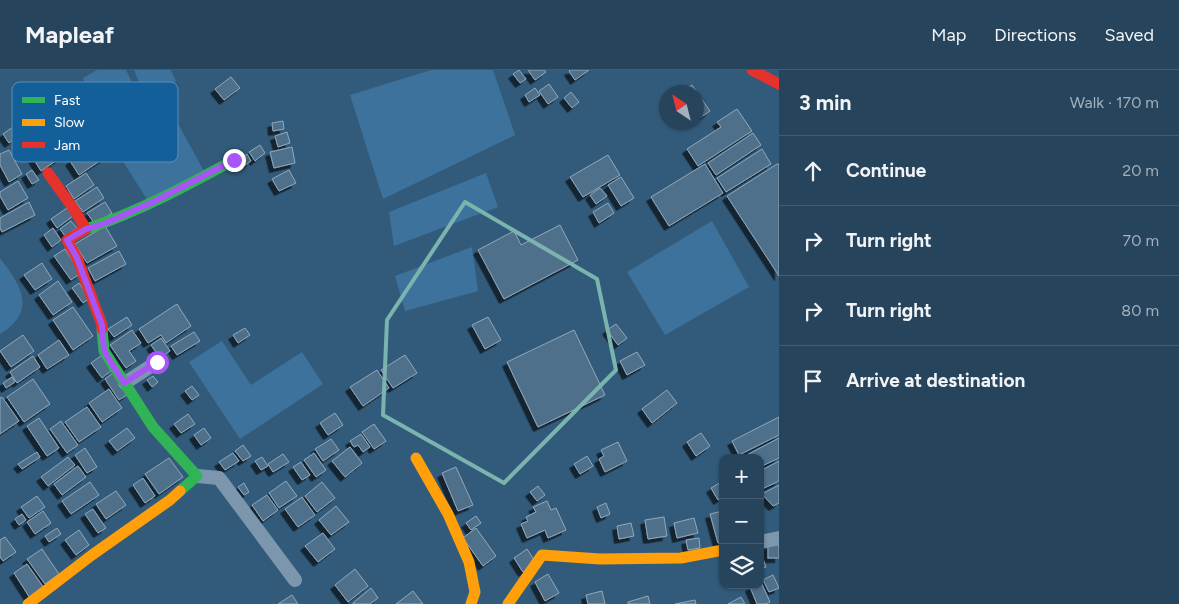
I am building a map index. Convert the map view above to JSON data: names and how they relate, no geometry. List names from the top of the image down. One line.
{"legend":["Fast","Slow","Jam"],"north":"top left","page":{"header":"Mapleaf","nav":["Map","Directions","Saved"],"heading":["3 min","Walk · 170 m"],"list":[["Continue","20 m"],["Turn right","70 m"],["Turn right","80 m"],"Arrive at destination"],"map_buttons":["+","−"]}}
